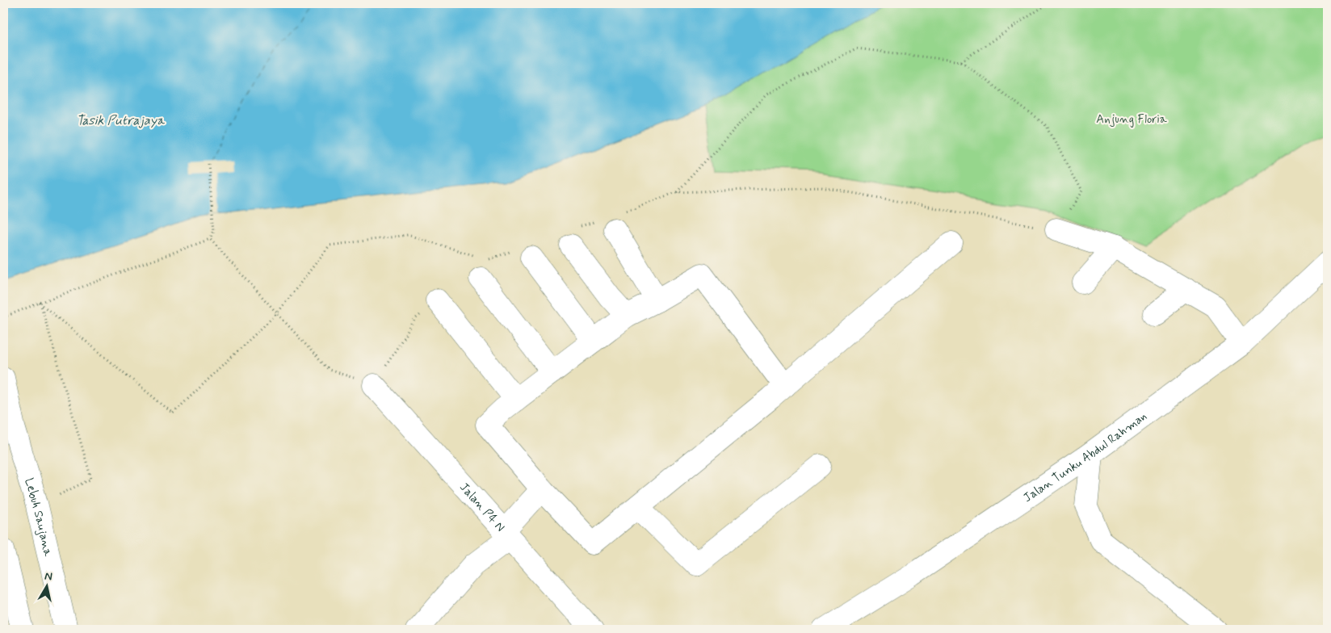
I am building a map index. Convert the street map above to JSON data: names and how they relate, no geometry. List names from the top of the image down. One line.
{"streets":{"street":["Jalan Tunku Abdul Rahman","Jalan P4 N","Lebuh Saujana"]},"water":["Tasik Putrajaya"],"parks":["Anjung Floria"],"north":"top"}
